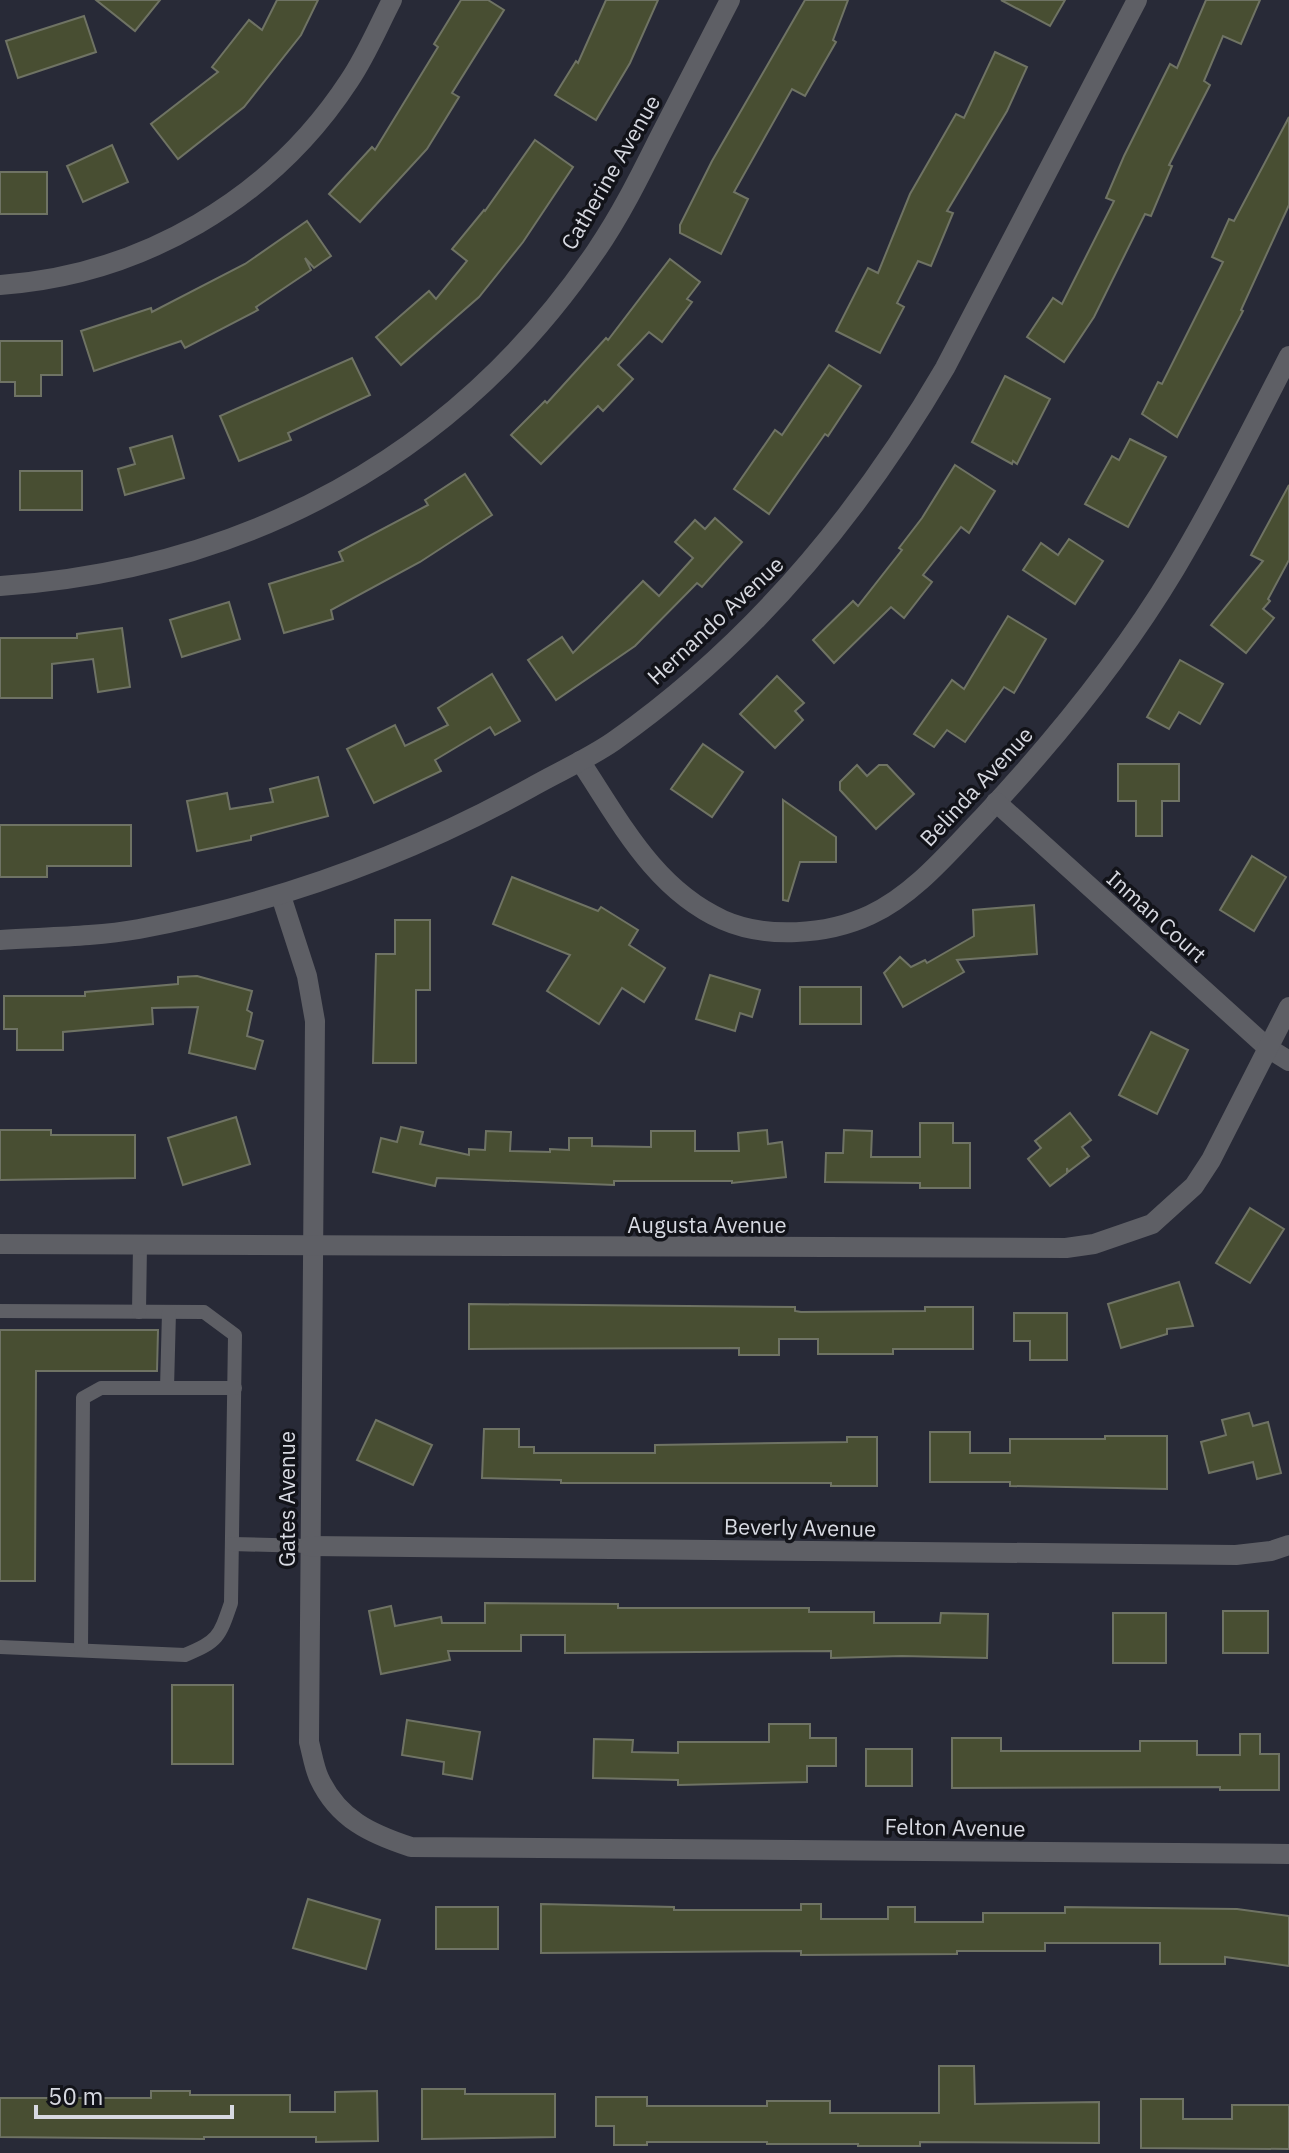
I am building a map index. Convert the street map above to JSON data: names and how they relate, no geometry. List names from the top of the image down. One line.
{"streets":{"street":["Catherine Avenue","Hernando Avenue","Belinda Avenue","Inman Court","Augusta Avenue","Gates Avenue","Beverly Avenue","Felton Avenue"]},"crossings":[["Hernando Avenue","Belinda Avenue"],["Hernando Avenue","Gates Avenue"],["Belinda Avenue","Inman Court"],["Inman Court","Augusta Avenue"],["Augusta Avenue","Gates Avenue"],["Gates Avenue","Beverly Avenue"],["Gates Avenue","Felton Avenue"]],"scale_bar":"50 m"}
